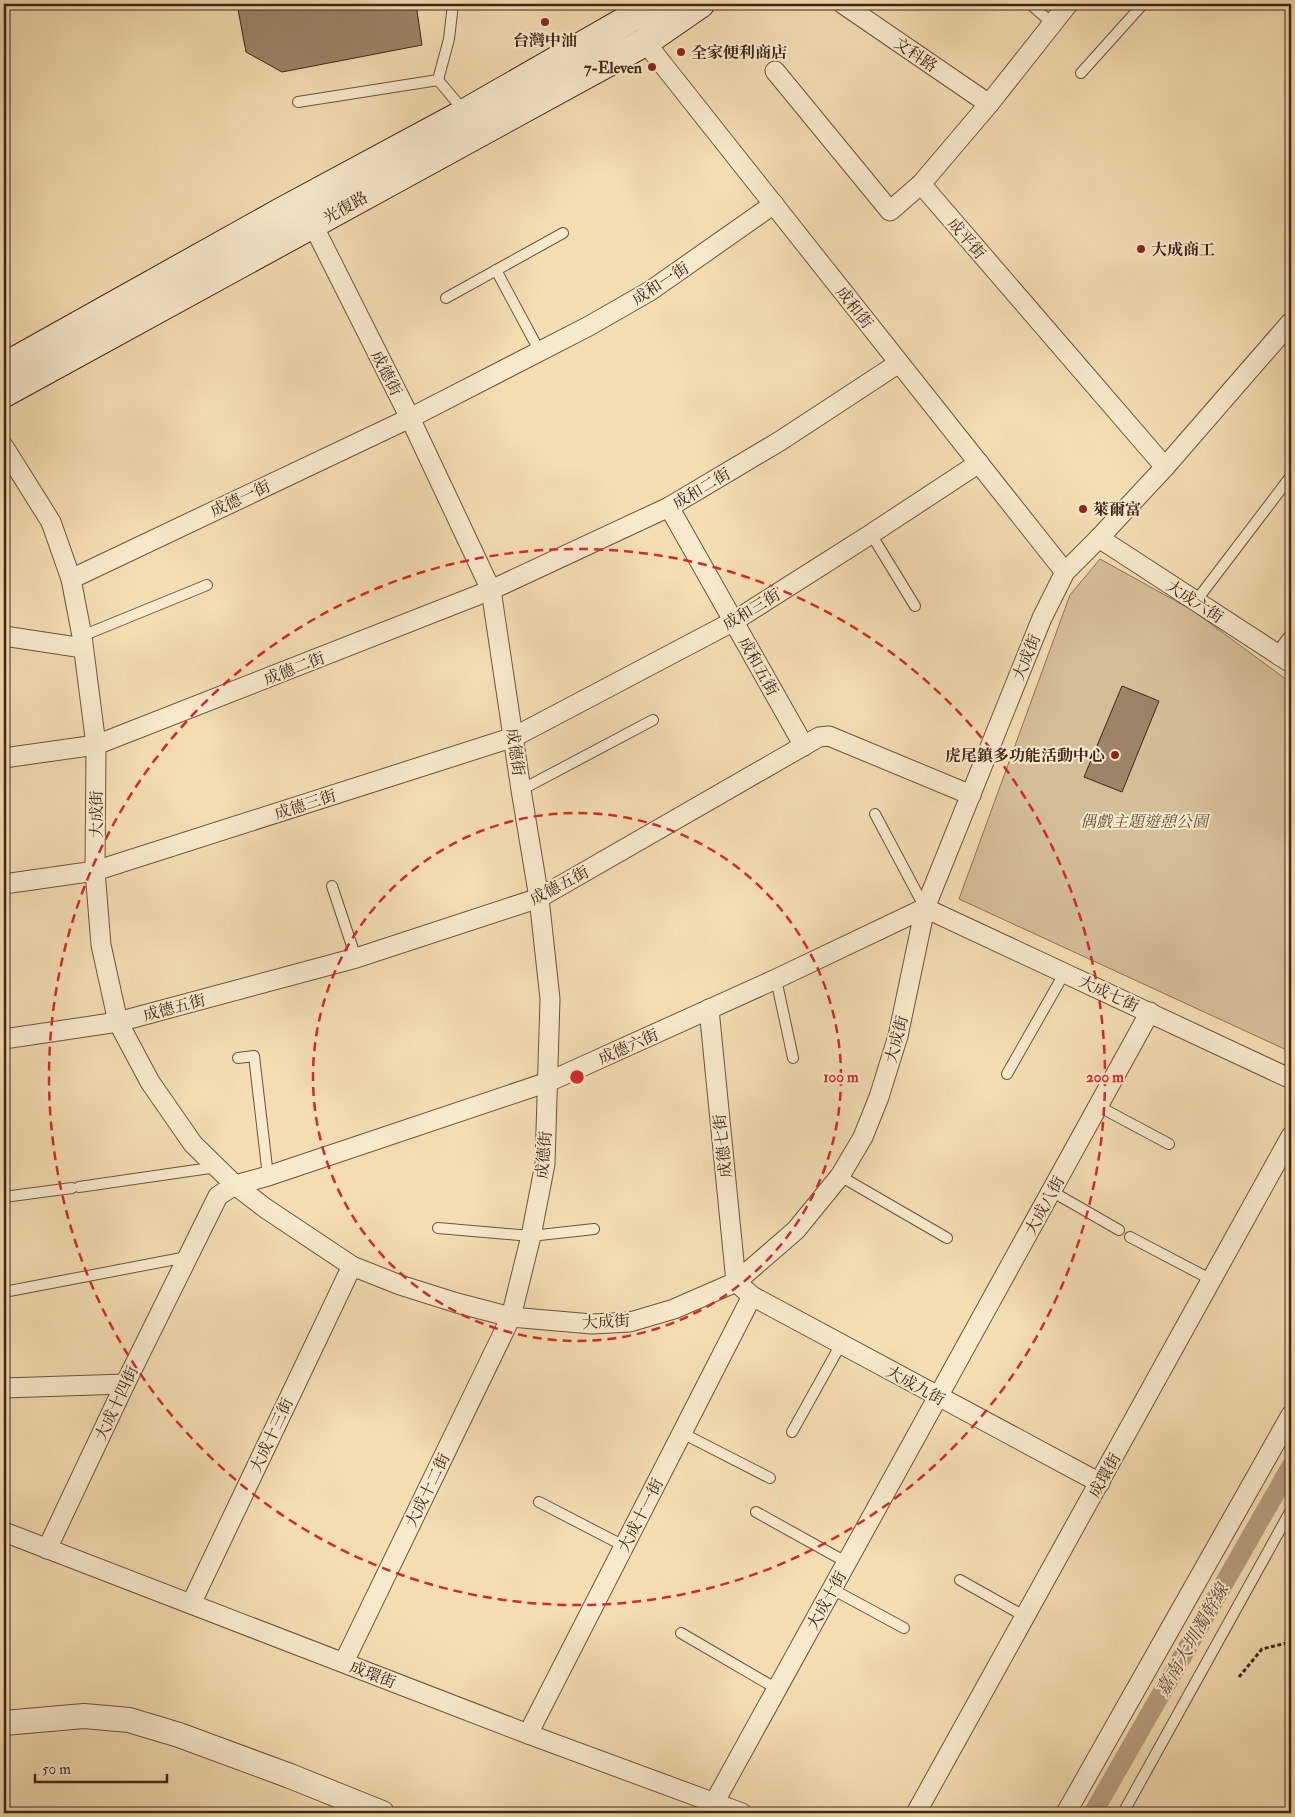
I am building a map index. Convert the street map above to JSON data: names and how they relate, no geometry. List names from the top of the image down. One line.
{"streets":{"main road":["光復路"],"street":["文科路","成平街","成和一街","成和街","成德街","成和二街","成德一街","大成六街","成和三街","大成街","成和五街","成德二街","成德三街","成德五街","大成七街","成德六街","成德七街","大成八街","大成九街","大成十四街","大成十三街","成環街","大成十二街","大成十一街","大成十街"]},"crossings":[["光復路","成和街"],["光復路","成德街"],["成平街","大成街"],["成和一街","成和街"],["成和一街","成德街"],["成和一街","成德一街"],["成和街","成和二街"],["成和街","成和三街"],["成和街","大成街"],["成德街","成和二街"],["成德街","成德一街"],["成德街","成和三街"],["成德街","大成街"],["成德街","成德二街"],["成德街","成德三街"],["成德街","成德五街"],["成德街","成德六街"],["成德街","大成十二街"],["成和二街","成和五街"],["成和二街","成德二街"],["成德一街","大成街"],["大成六街","大成街"],["成和三街","成和五街"],["成和三街","成德三街"],["大成街","成德二街"],["大成街","成德三街"],["大成街","成德五街"],["大成街","大成七街"],["大成街","成德六街"],["大成街","成德七街"],["大成街","大成九街"],["大成街","大成十四街"],["大成街","大成十三街"],["大成街","大成十二街"],["成和五街","成德五街"],["大成七街","成德六街"],["大成七街","大成八街"],["成德六街","成德七街"],["成德六街","大成十四街"],["成德七街","大成九街"],["大成八街","大成九街"],["大成八街","大成十街"],["大成九街","成環街"],["大成九街","大成十一街"],["大成九街","大成十街"],["大成十四街","成環街"],["大成十三街","成環街"],["成環街","大成十二街"],["成環街","大成十一街"],["成環街","大成十街"]],"water":["嘉南大圳濁幹線"],"parks":["偶戲主題遊憩公園"],"places":["台灣中油","全家便利商店","7-Eleven","大成商工","萊爾富","虎尾鎮多功能活動中心"],"scale_bar":"50 m","rings":["100 m","200 m"]}
